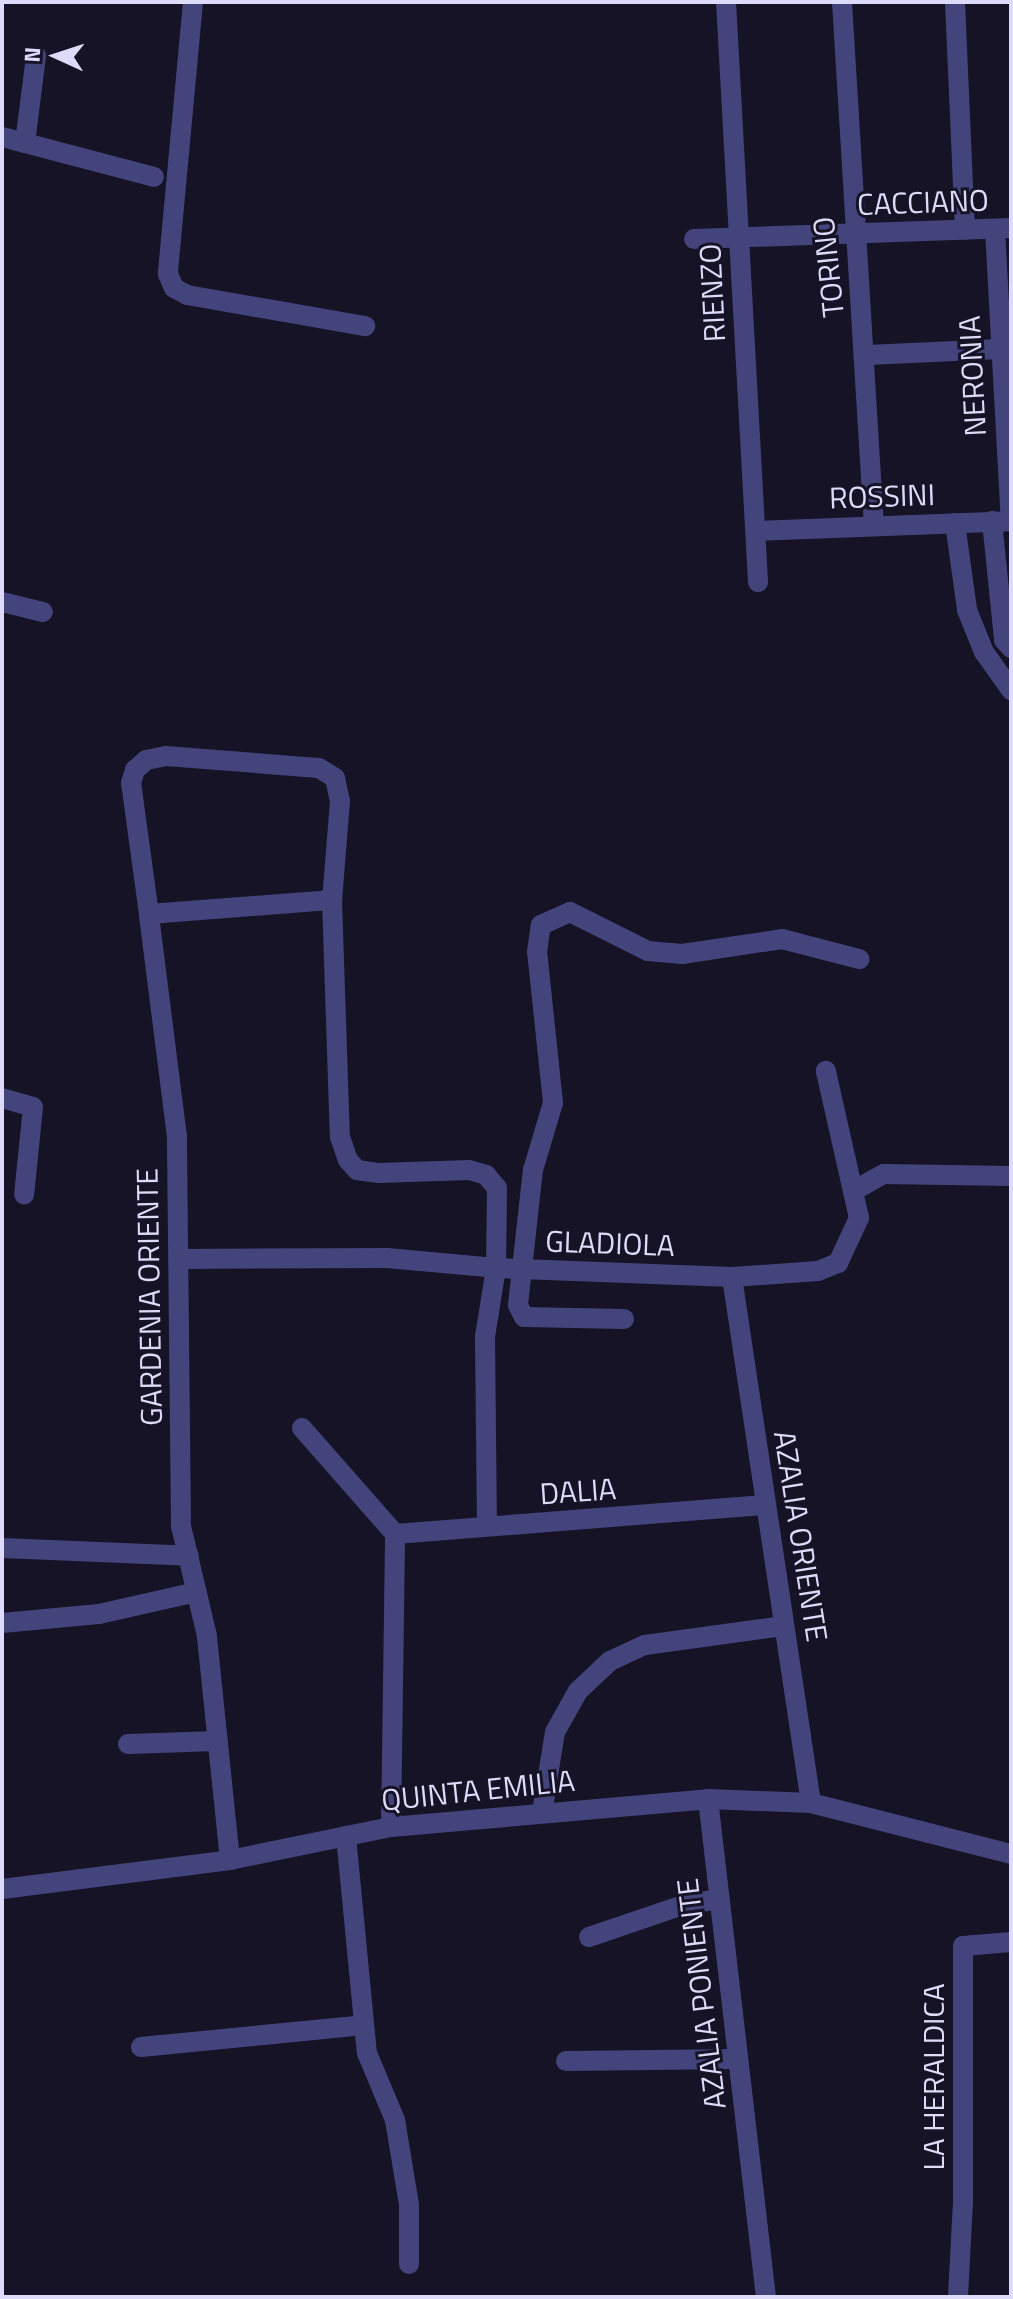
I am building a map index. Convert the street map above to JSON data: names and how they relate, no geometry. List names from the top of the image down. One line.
{"streets":{"street":["CACCIANO","TORINO","RIENZO","NERONIA","ROSSINI","GLADIOLA","GARDENIA ORIENTE","DALIA","AZALIA ORIENTE","QUINTA EMILIA","AZALIA PONIENTE","LA HERALDICA"]},"crossings":[["CACCIANO","TORINO"],["CACCIANO","RIENZO"],["CACCIANO","NERONIA"],["TORINO","ROSSINI"],["RIENZO","ROSSINI"],["NERONIA","ROSSINI"],["GLADIOLA","GARDENIA ORIENTE"],["GLADIOLA","AZALIA ORIENTE"],["GARDENIA ORIENTE","QUINTA EMILIA"],["DALIA","AZALIA ORIENTE"],["AZALIA ORIENTE","QUINTA EMILIA"],["QUINTA EMILIA","AZALIA PONIENTE"]],"north":"left"}
